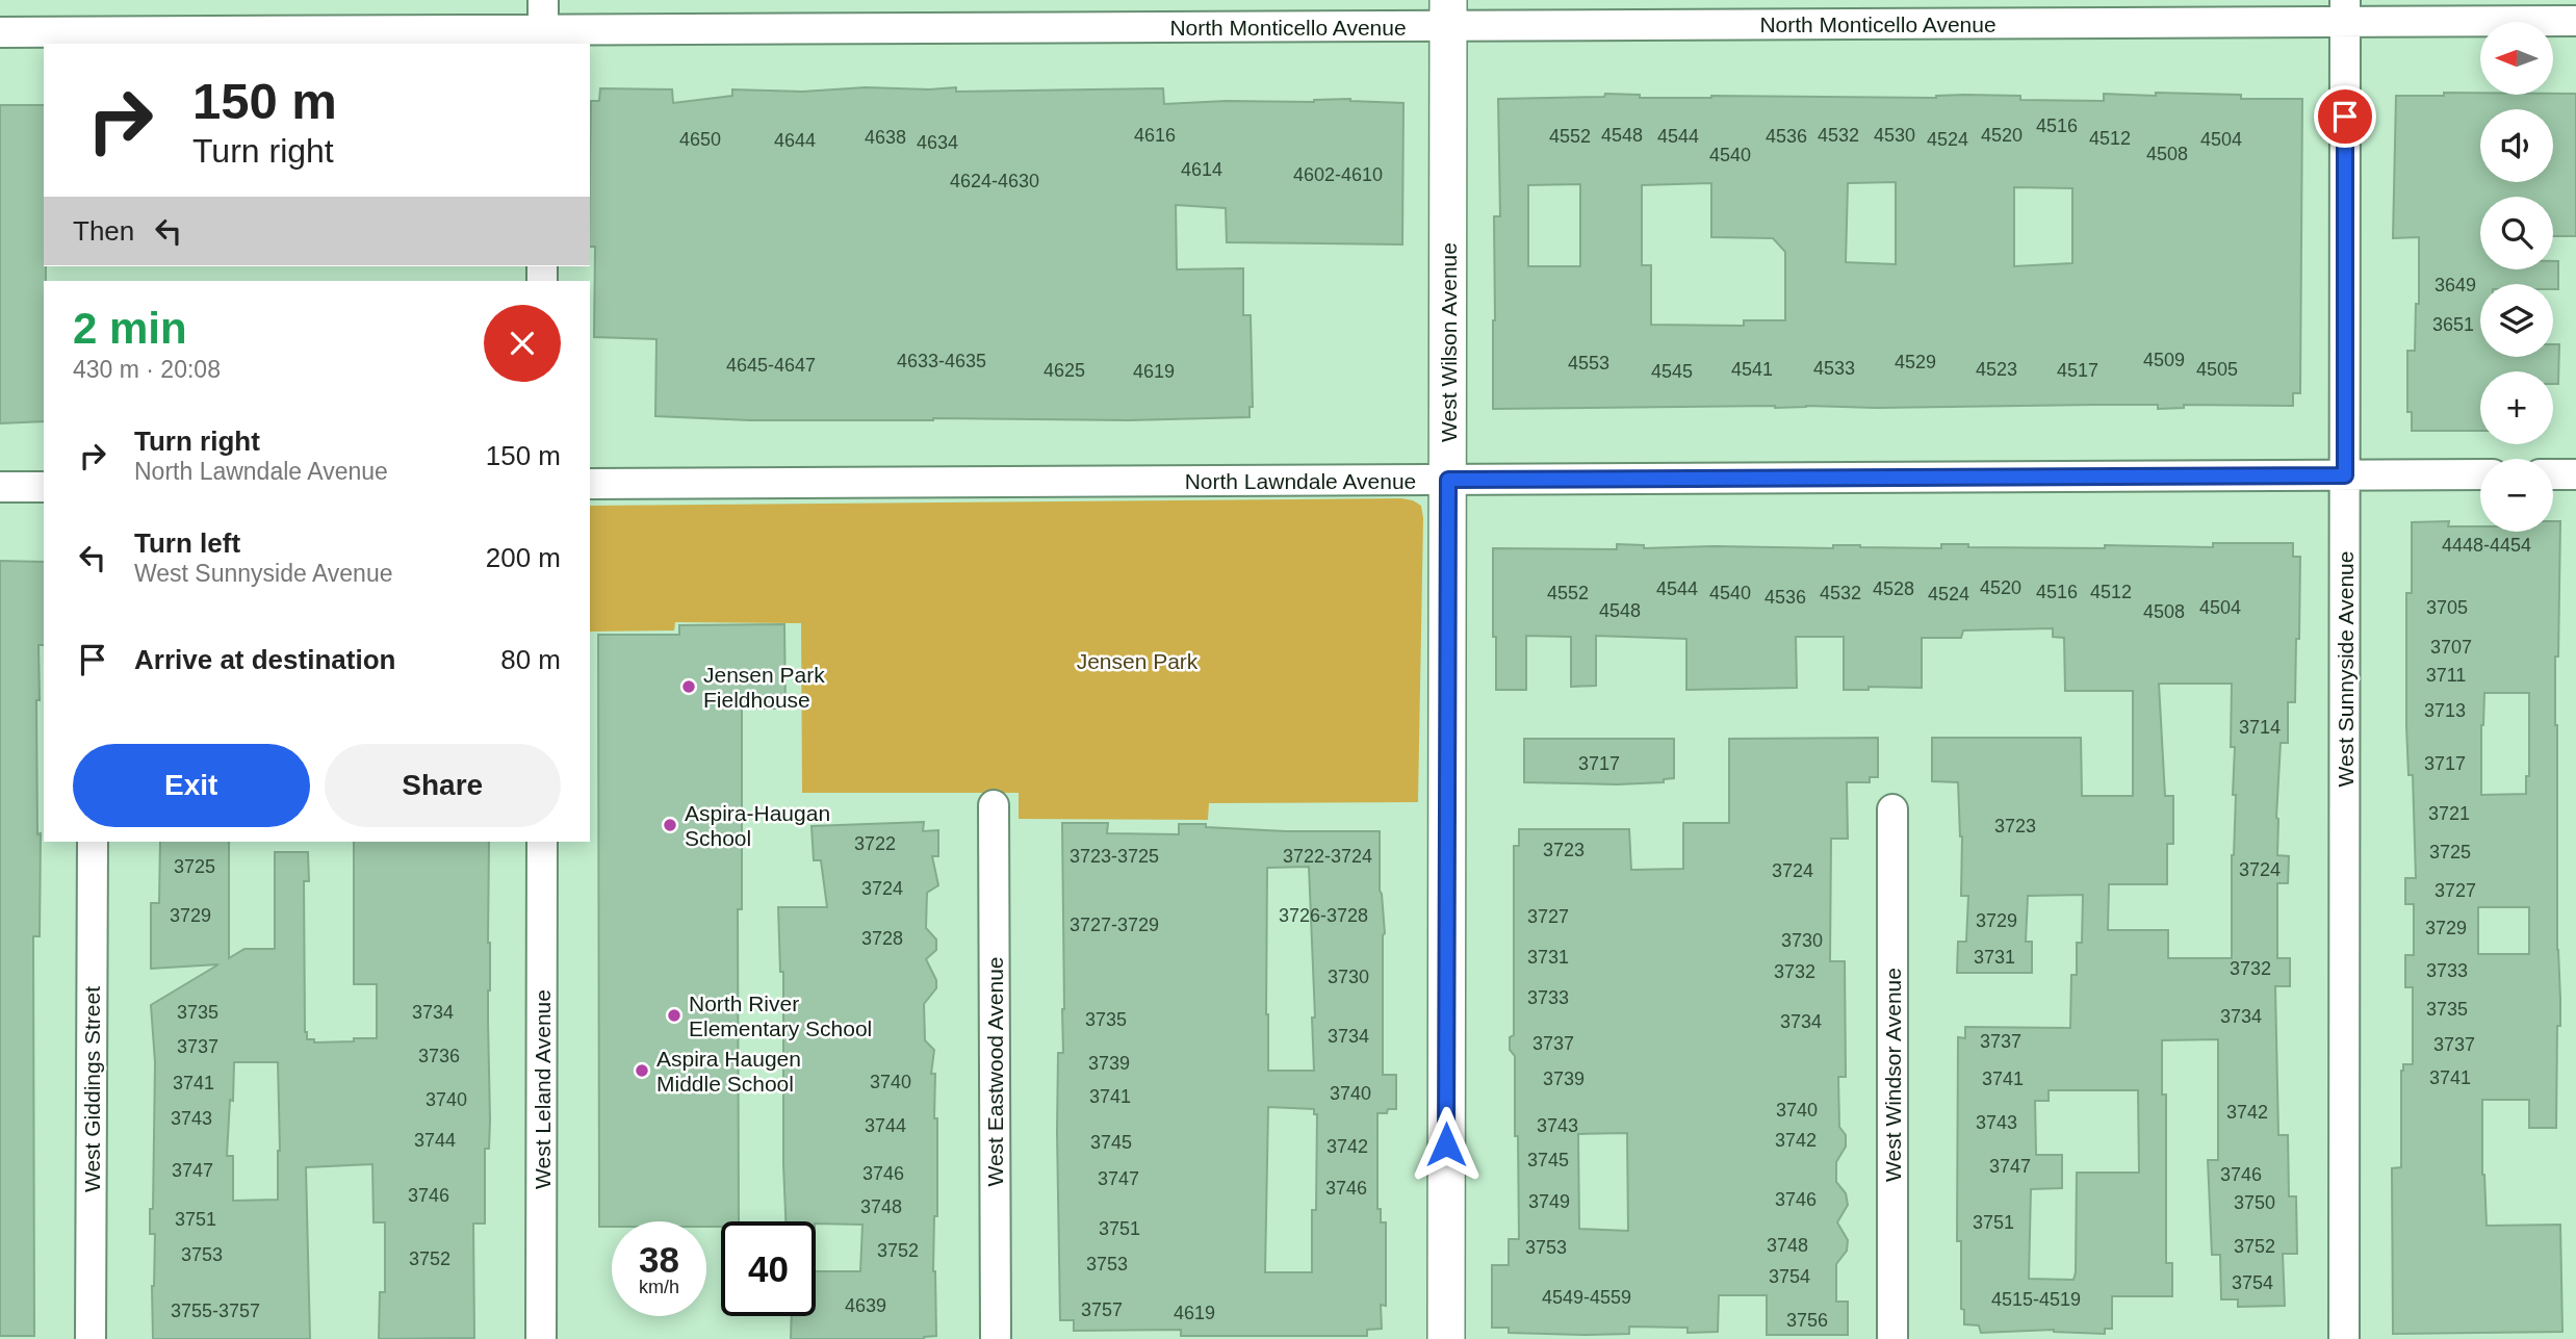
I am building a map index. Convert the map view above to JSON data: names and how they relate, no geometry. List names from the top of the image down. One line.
{"streets":{"street":["North Monticello Avenue","West Wilson Avenue","North Lawndale Avenue","West Sunnyside Avenue","West Eastwood Avenue","West Windsor Avenue","West Giddings Street","West Leland Avenue"]},"crossings":[["North Monticello Avenue","West Wilson Avenue"],["North Monticello Avenue","West Sunnyside Avenue"],["West Wilson Avenue","North Lawndale Avenue"],["North Lawndale Avenue","West Sunnyside Avenue"]],"parks":["Jensen Park"],"places":["Jensen Park Fieldhouse","Aspira-Haugan School","North River Elementary School","Aspira Haugen Middle School"],"house_numbers":["4516","4616","4548","4532","4530","4520","4552","4544","4536","4638","4512","4650","4524","4504","4644","4634","4508","4540","4614","4602-4610","4624-4630","3649","3651","4509","4633-4635","4529","4553","4645-4647","4533","4541","4523","4505","4625","4517","4619","4545","4448-4454","4520","4544","4528","4516","4512","4552","4540","4532","4524","4536","4504","3705","4548","4508","3707","3711","3713","3714","3717","3717","3721","3723","3722","3723","3725","3723-3725","3722-3724","3725","3724","3724","3724","3727","3729","3726-3728","3727","3729","3727-3729","3729","3728","3730","3731","3731","3732","3733","3732","3730","3733","3735","3735","3734","3734","3735","3734","3734","3737","3737","3737","3737","3736","3739","3741","3739","3741","3740","3741","3740","3741","3740","3740","3742","3743","3743","3744","3743","3744","3742","3745","3742","3745","3747","3747","3746","3746","3747","3746","3746","3746","3749","3750","3748","3751","3751","3751","3748","3752","3753","3752","3753","3752","3753","3754","3754","4549-4559","4515-4519","4639","3757","3755-3757","4619","3756"],"north":"left","page":{"map_buttons":["+","−"],"turn":["150 m","Turn right"],"then":"Then","heading":["2 min","430 m · 20:08"],"list":[{"name":"Turn right","note":"North Lawndale Avenue","value":"150 m"},{"name":"Turn left","note":"West Sunnyside Avenue","value":"200 m"},{"name":"Arrive at destination","value":"80 m"}],"buttons":["Exit","Share"],"speed":"38 km/h","limit":"40"}}
